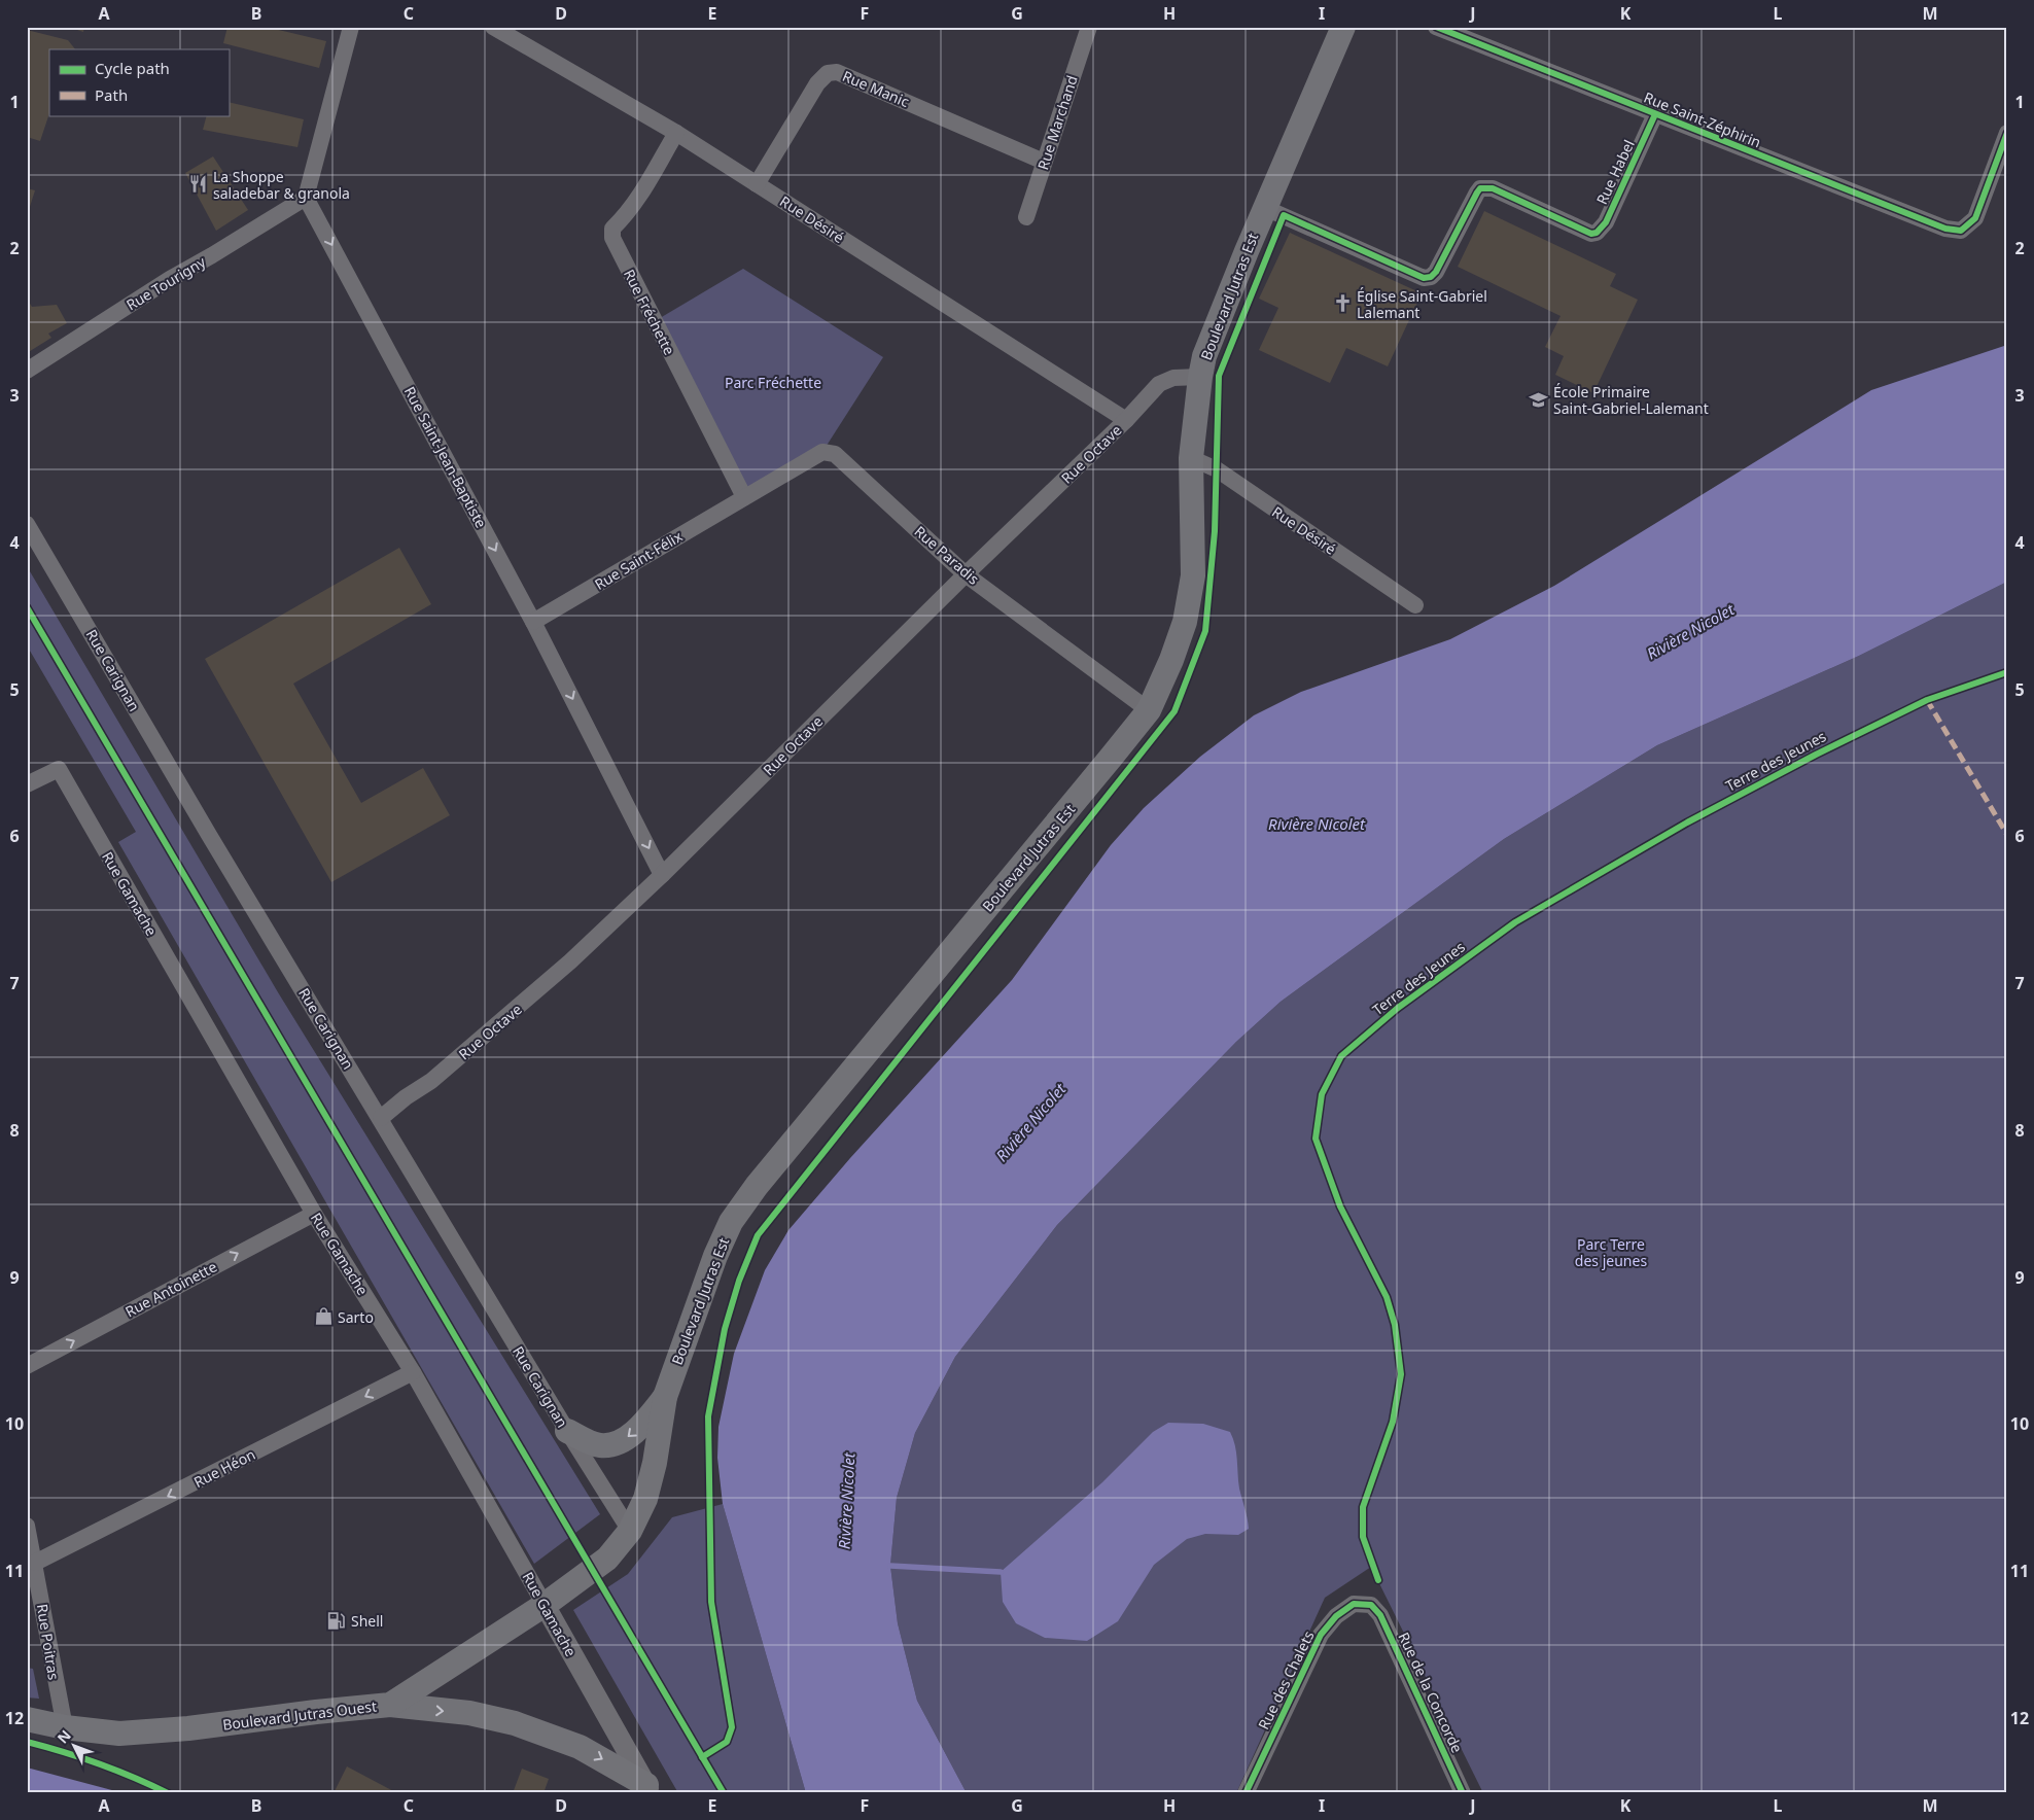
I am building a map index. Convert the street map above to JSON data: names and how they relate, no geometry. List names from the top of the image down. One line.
{"streets":{"main road":["Boulevard Jutras Est","Boulevard Jutras Ouest"],"street":["Rue Manic","Rue Saint-Zéphirin","Rue Marchand","Rue Habel","Rue Désiré","Rue Tourigny","Rue Fréchette","Rue Octave","Rue Saint-Jean-Baptiste","Rue Paradis","Rue Saint-Félix","Rue Carignan","Rue Gamache","Rue Antoinette","Rue Héon","Rue Poitras","Rue des Chalets","Rue de la Concorde"],"cycle path":["Terre des Jeunes"]},"crossings":[["Rue Manic","Rue Marchand"],["Rue Manic","Rue Désiré"],["Rue Saint-Zéphirin","Rue Habel"],["Rue Habel","Boulevard Jutras Est"],["Rue Désiré","Boulevard Jutras Est"],["Rue Désiré","Rue Fréchette"],["Rue Désiré","Rue Octave"],["Rue Tourigny","Rue Saint-Jean-Baptiste"],["Boulevard Jutras Est","Rue Octave"],["Boulevard Jutras Est","Rue Paradis"],["Boulevard Jutras Est","Rue Carignan"],["Boulevard Jutras Est","Rue Gamache"],["Boulevard Jutras Est","Boulevard Jutras Ouest"],["Rue Fréchette","Rue Paradis"],["Rue Fréchette","Rue Saint-Félix"],["Rue Octave","Rue Saint-Jean-Baptiste"],["Rue Octave","Rue Paradis"],["Rue Octave","Rue Carignan"],["Rue Saint-Jean-Baptiste","Rue Saint-Félix"],["Rue Paradis","Rue Saint-Félix"],["Rue Gamache","Rue Antoinette"],["Rue Gamache","Rue Héon"],["Rue Gamache","Boulevard Jutras Ouest"],["Rue Héon","Rue Poitras"],["Rue Poitras","Boulevard Jutras Ouest"],["Rue des Chalets","Rue de la Concorde"]],"one_way":["Rue Saint-Jean-Baptiste","Rue Antoinette","Rue Héon"],"water":["Rivière Nicolet"],"parks":["Parc Fréchette","Parc Terre des jeunes"],"places":{"restaurant":["La Shoppe saladebar & granola"],"church":["Église Saint-Gabriel Lalemant"],"school or university":["École Primaire Saint-Gabriel-Lalemant"],"shop":["Sarto"],"fuel station":["Shell"]},"legend":["Cycle path","Path"],"north":"top left","grid":{"columns":["A","B","C","D","E","F","G","H","I","J","K","L","M"],"rows":["1","2","3","4","5","6","7","8","9","10","11","12"]}}
